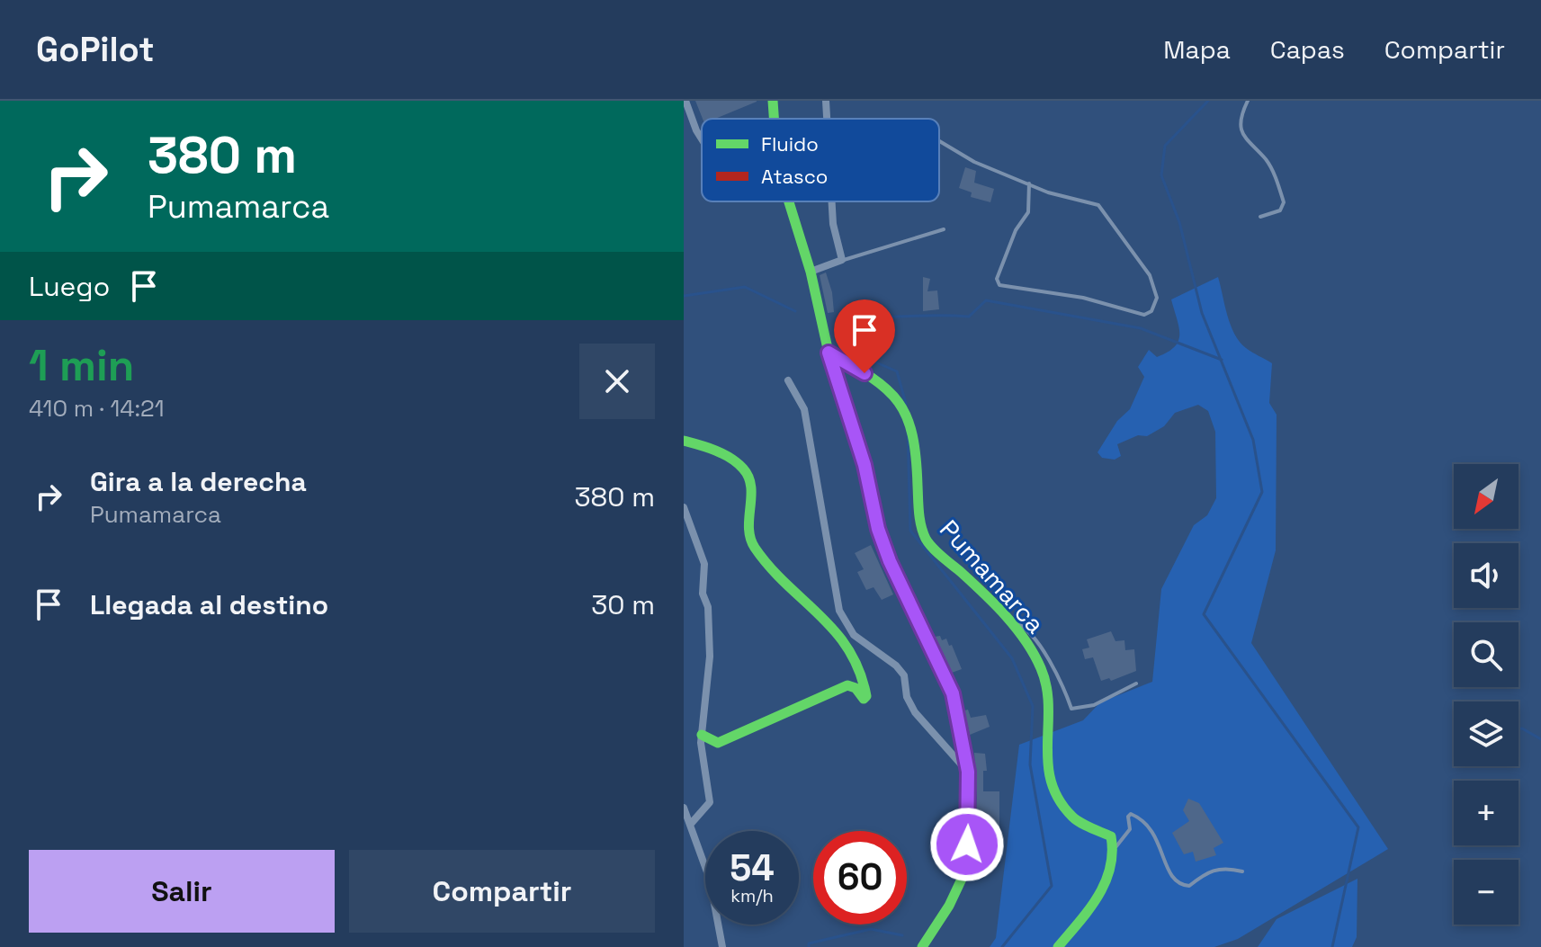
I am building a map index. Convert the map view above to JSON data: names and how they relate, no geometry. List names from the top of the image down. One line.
{"streets":{"street":["Pumamarca"]},"legend":["Fluido","Atasco"],"north":"bottom left","page":{"header":"GoPilot","nav":["Mapa","Capas","Compartir"],"turn":["380 m","Pumamarca"],"then":"Luego","heading":["1 min","410 m · 14:21"],"list":[{"name":"Gira a la derecha","note":"Pumamarca","value":"380 m"},{"name":"Llegada al destino","value":"30 m"}],"map_buttons":["+","−"],"speed":"54 km/h","limit":"60","buttons":["Salir","Compartir"]}}
